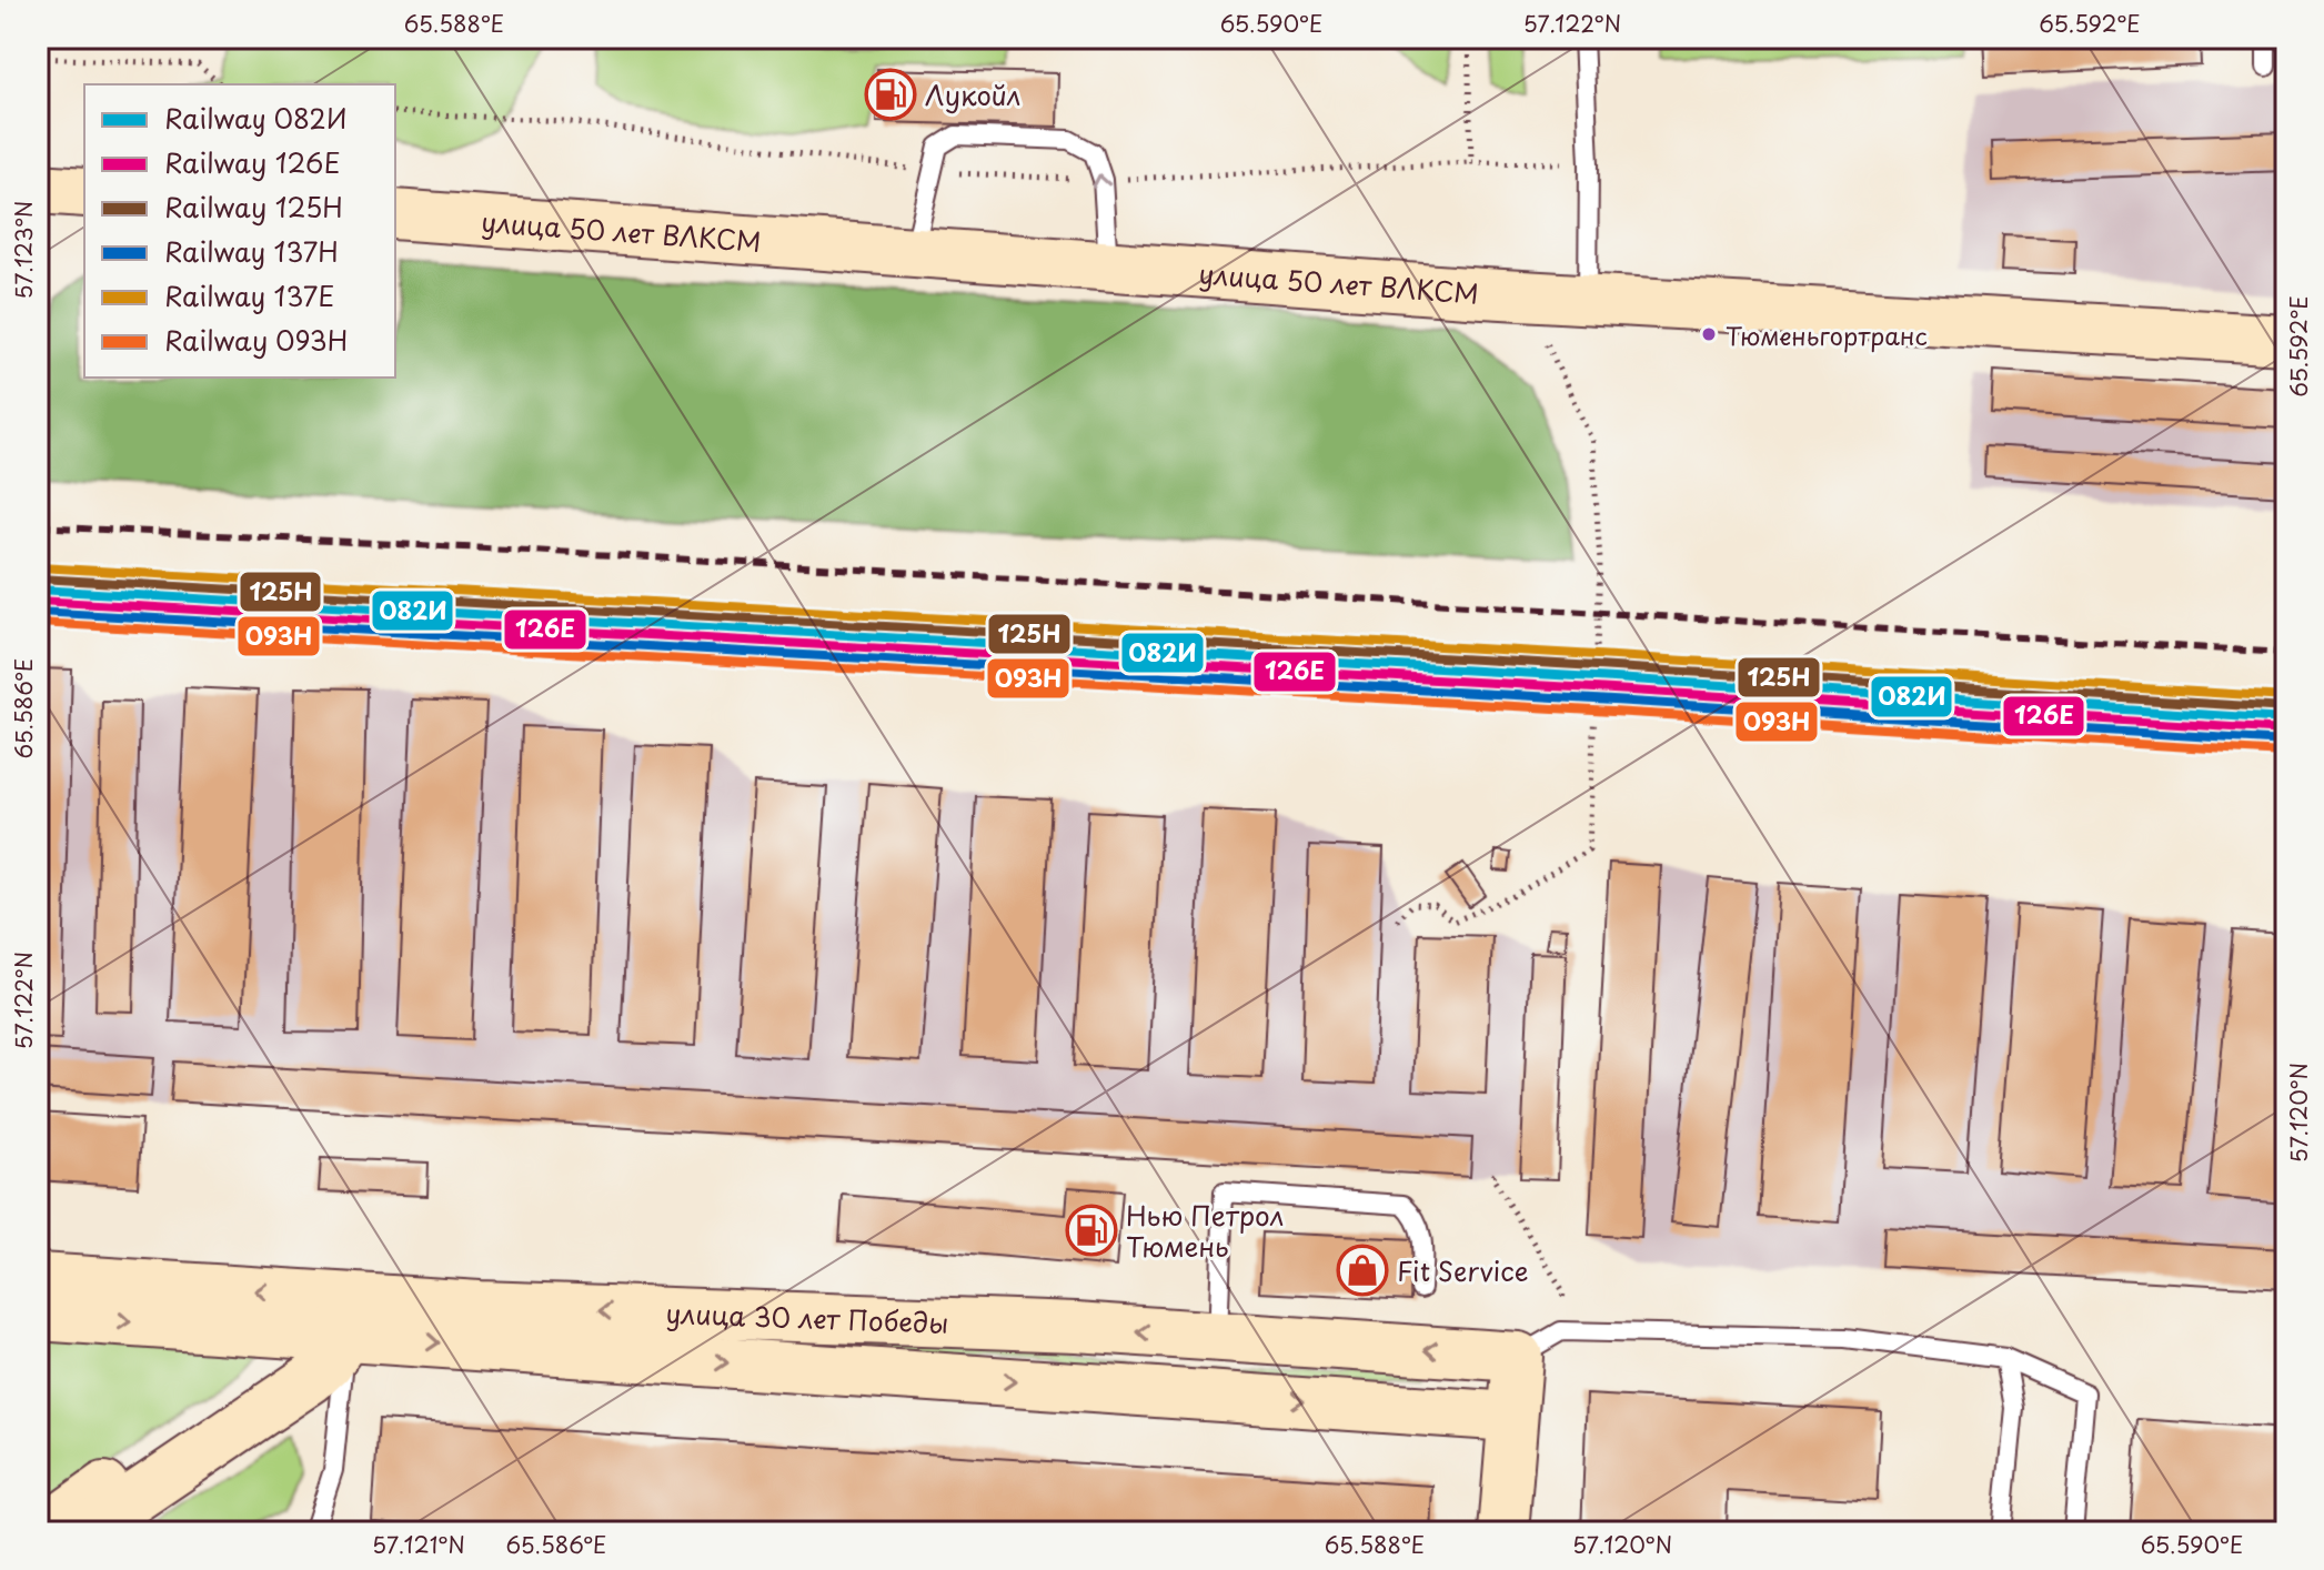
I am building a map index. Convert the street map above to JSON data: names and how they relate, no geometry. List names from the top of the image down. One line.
{"streets":{"street":["улица 50 лет ВЛКСМ","улица 30 лет Победы"]},"places":{"fuel station":["Лукойл","Нью Петрол Тюмень"],"other":["Тюменьгортранс"],"shop":["Fit Service"]},"lines":["rail line 137Е","rail line 125Н","rail line 082И","rail line 126Е","rail line 137Н","rail line 093Н"],"legend":["Railway 082И","Railway 126Е","Railway 125Н","Railway 137Н","Railway 137Е","Railway 093Н"],"coordinates":["65.588°E","65.590°E","57.122°N","65.592°E","57.123°N","65.586°E","57.120°N","57.121°N"]}
